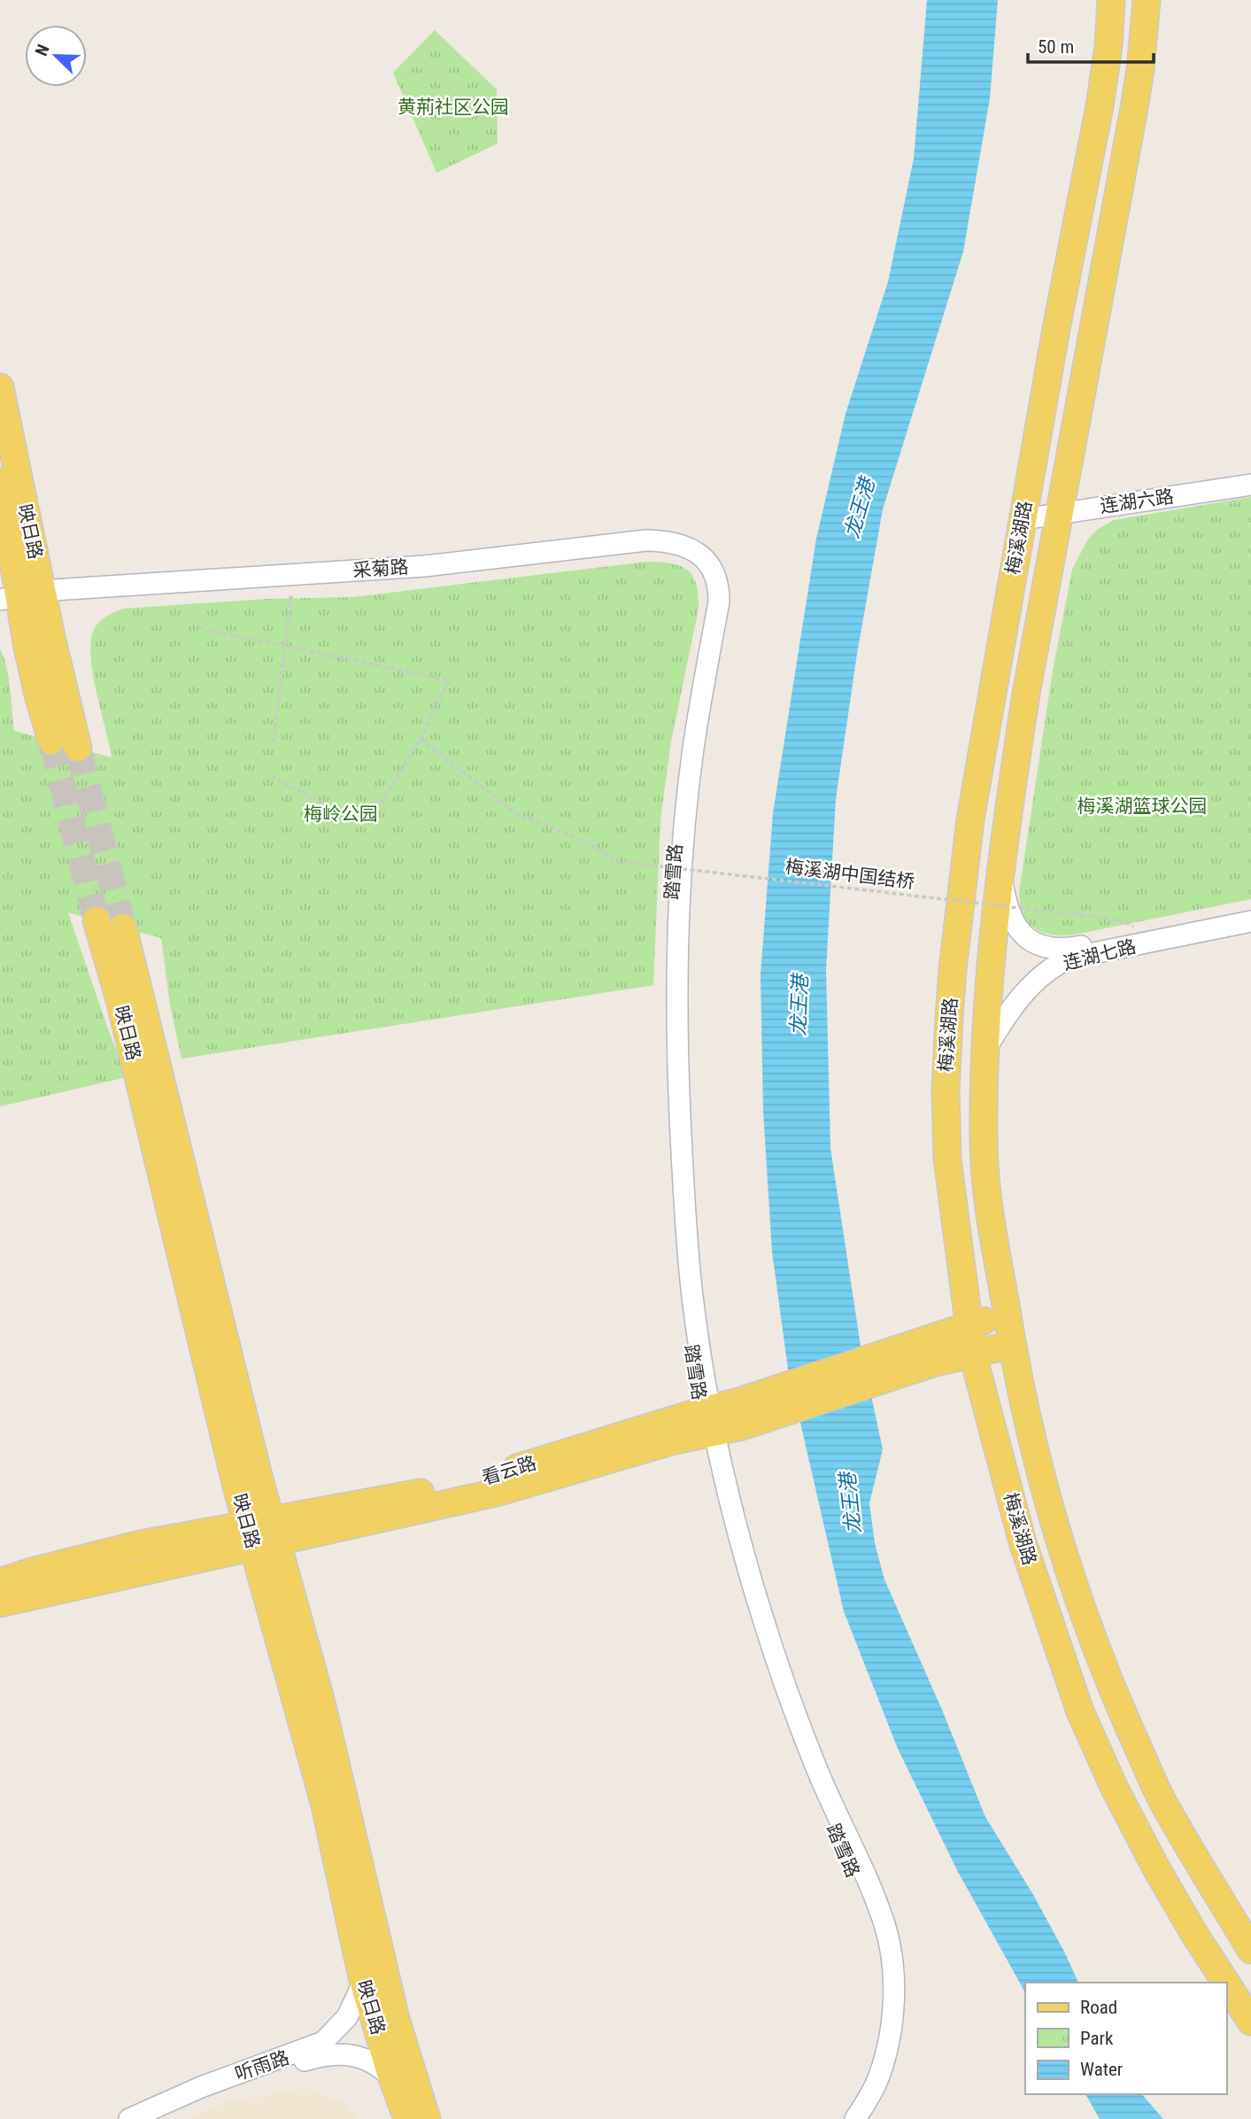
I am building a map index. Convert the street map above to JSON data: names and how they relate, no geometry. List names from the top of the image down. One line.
{"streets":{"main road":["映日路","梅溪湖路","看云路"],"street":["连湖六路","采菊路","踏雪路","连湖七路","听雨路"],"path":["梅溪湖中国结桥"]},"crossings":[["连湖六路","梅溪湖路"],["映日路","采菊路"],["映日路","看云路"],["映日路","听雨路"],["梅溪湖路","连湖七路"],["采菊路","踏雪路"],["踏雪路","看云路"],["梅溪湖中国结桥","连湖七路"]],"water":["龙王港"],"parks":["黄荊社区公园","梅溪湖篮球公园","梅岭公园"],"legend":["Road","Park","Water"],"scale_bar":"50 m","north":"top left"}
